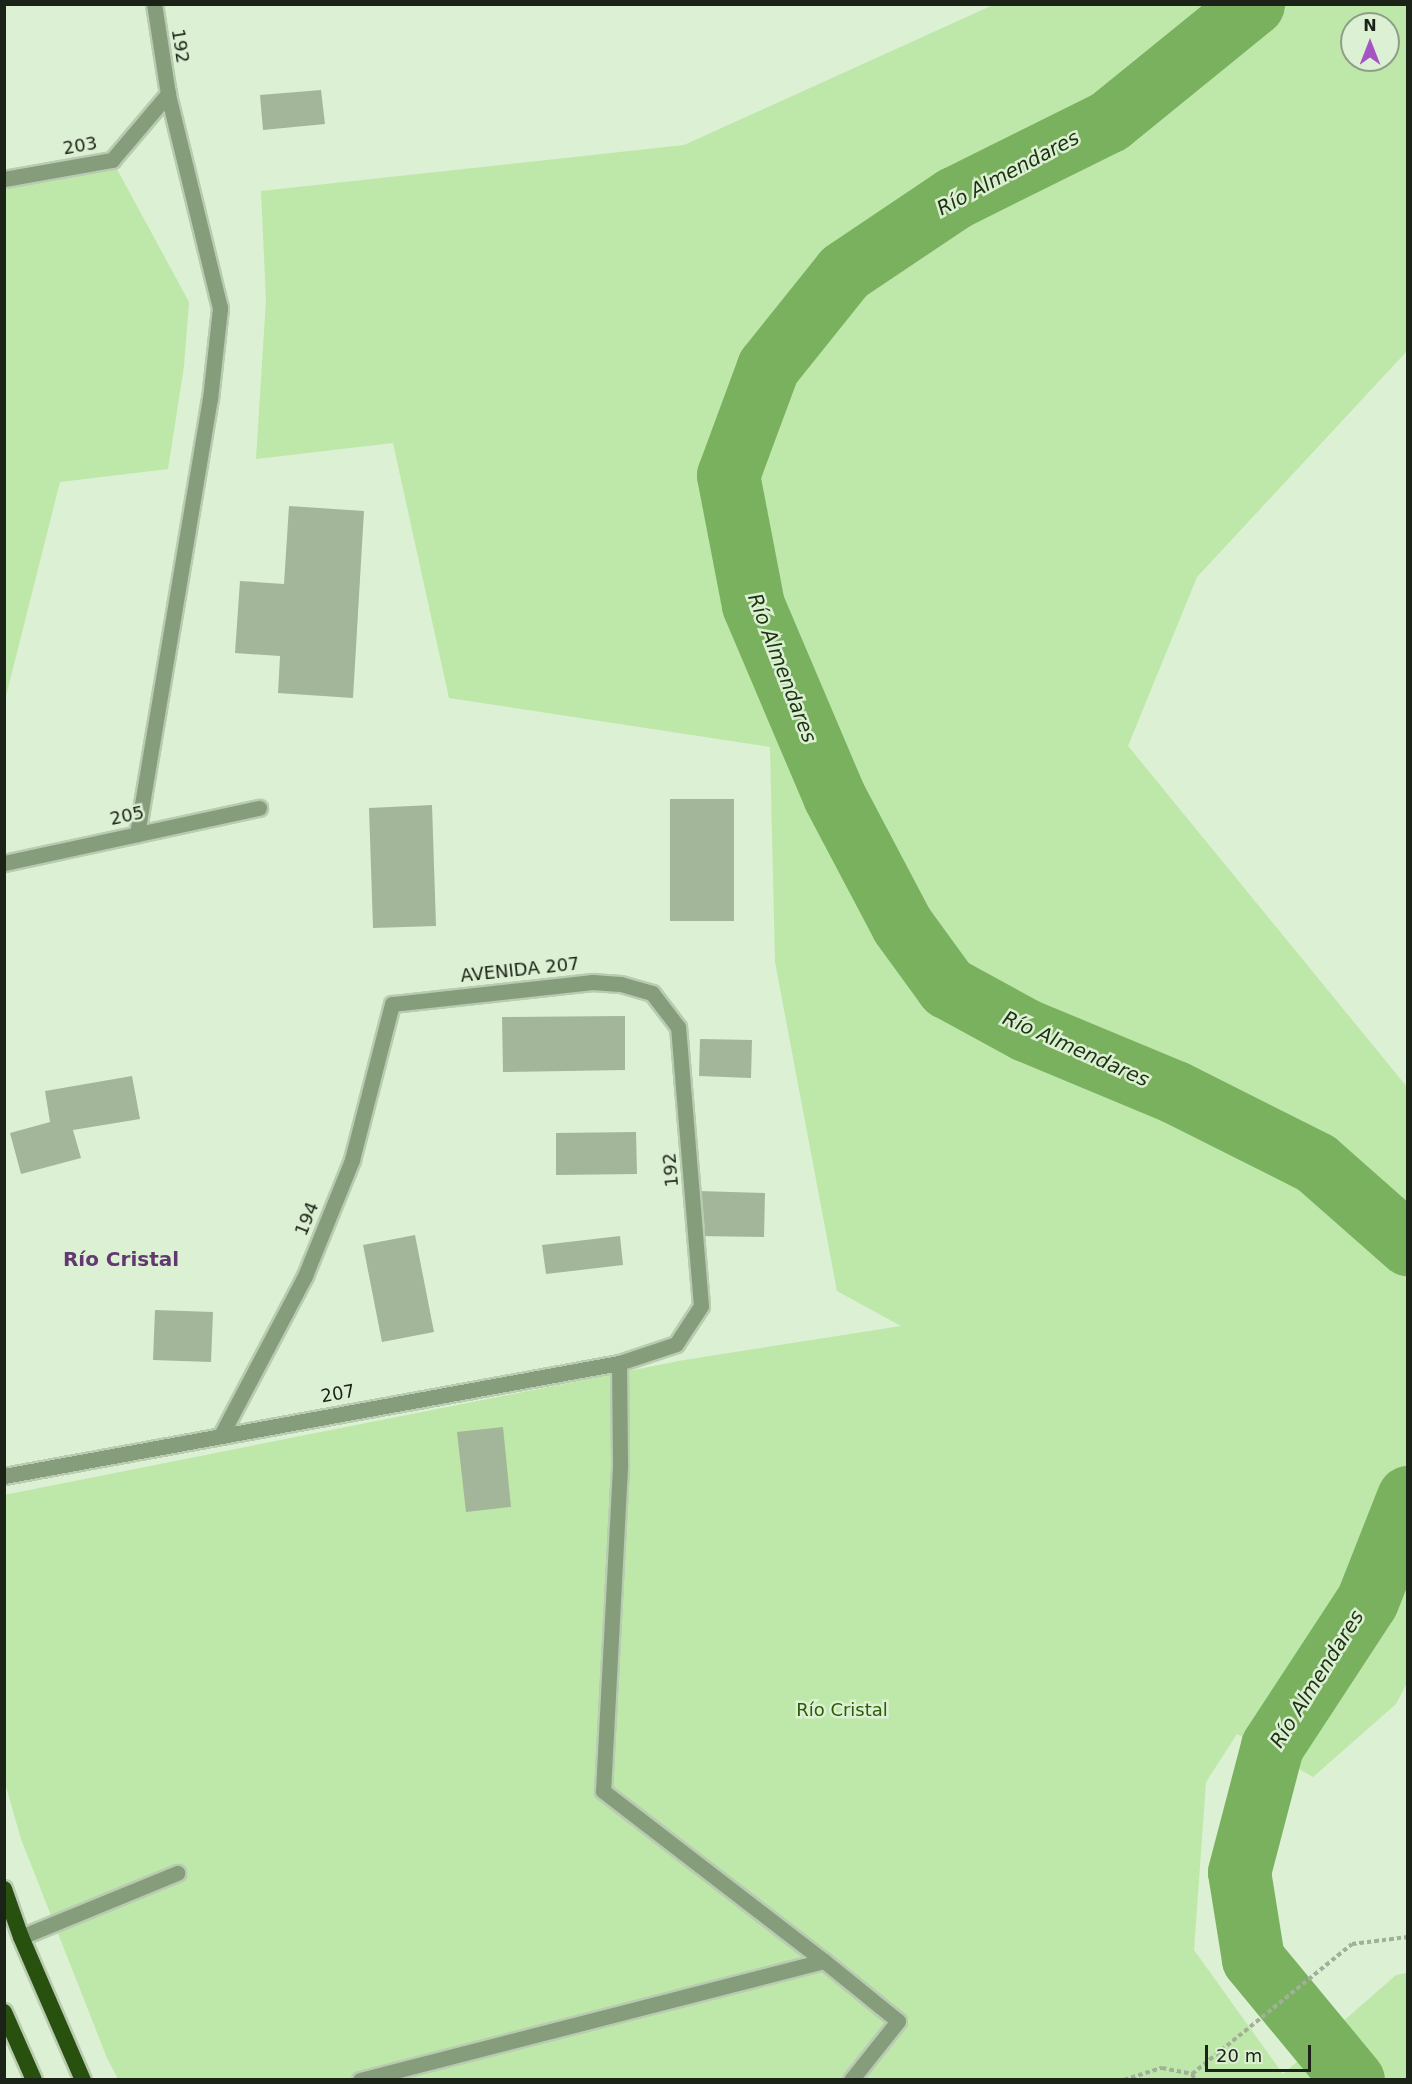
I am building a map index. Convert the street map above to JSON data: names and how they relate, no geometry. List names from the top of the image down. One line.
{"streets":{"street":["192","203","205","AVENIDA 207","194","207"]},"crossings":[["192","203"],["192","205"],["192","AVENIDA 207"],["192","207"],["AVENIDA 207","194"],["194","207"]],"districts":["Río Cristal"],"water":["Río Almendares"],"parks":["Río Cristal"],"scale_bar":"20 m","north":"top"}
